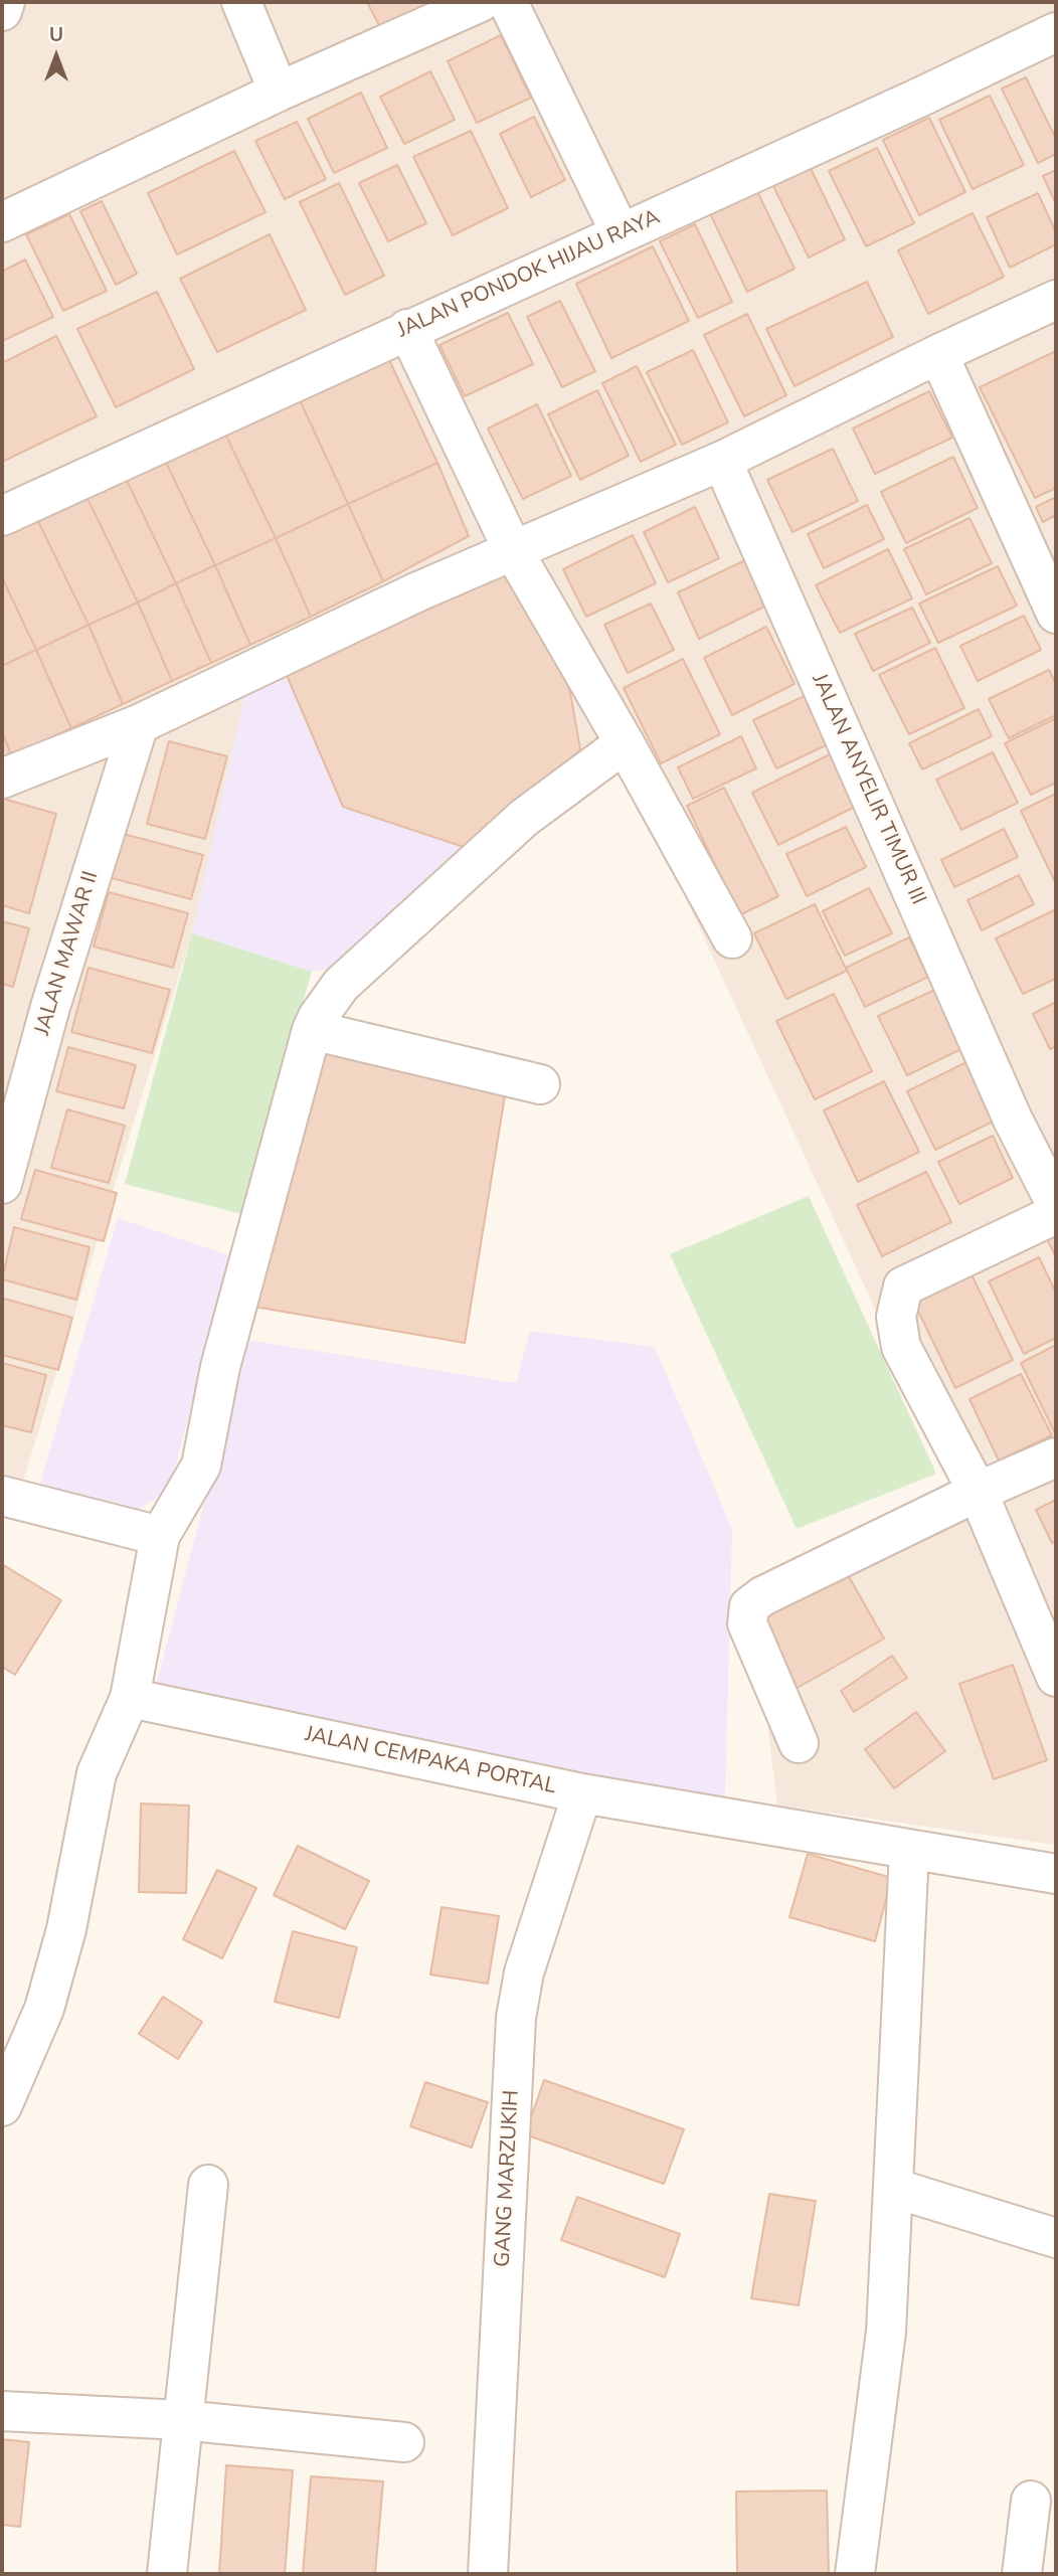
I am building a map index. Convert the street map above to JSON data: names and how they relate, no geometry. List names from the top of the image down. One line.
{"streets":{"street":["JALAN PONDOK HIJAU RAYA","JALAN ANYELIR TIMUR III","JALAN MAWAR II","JALAN CEMPAKA PORTAL","GANG MARZUKIH"]},"crossings":[["JALAN CEMPAKA PORTAL","GANG MARZUKIH"]],"north":"top"}
